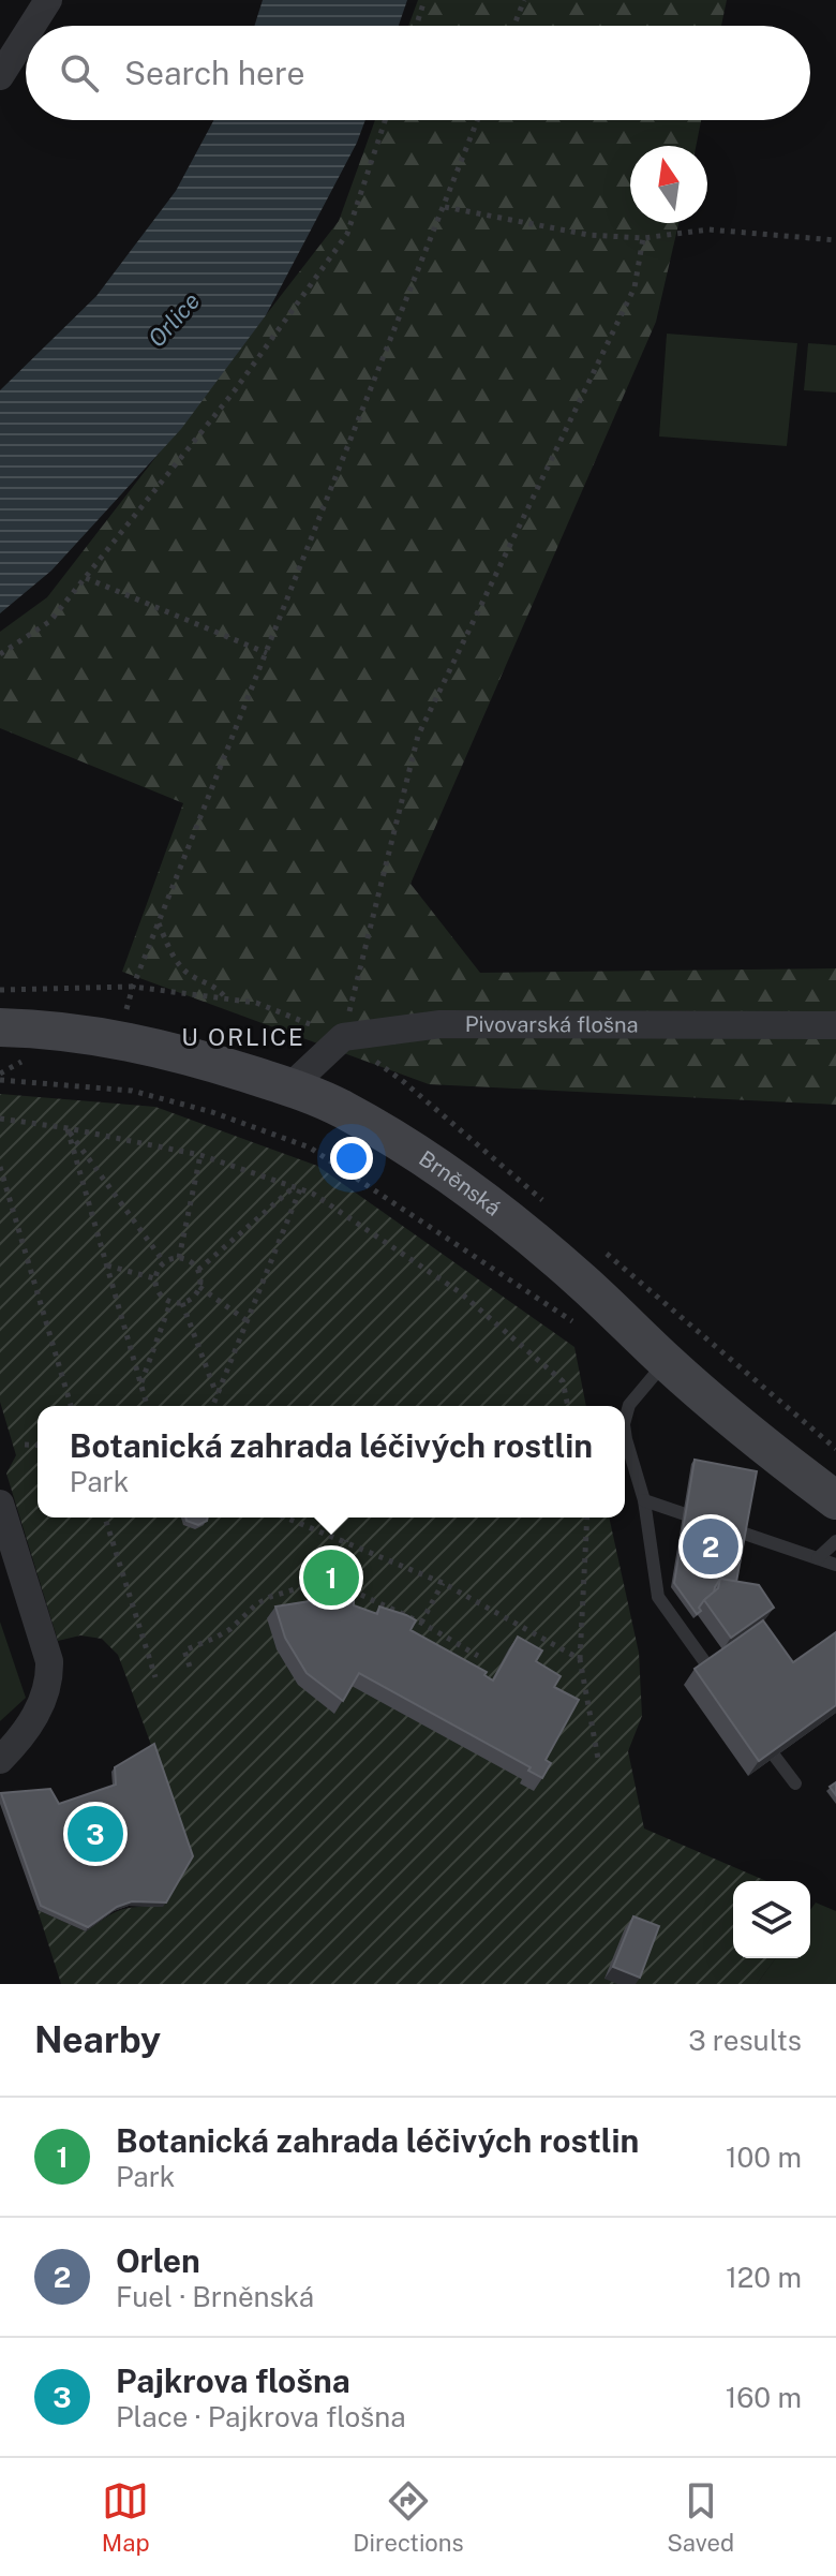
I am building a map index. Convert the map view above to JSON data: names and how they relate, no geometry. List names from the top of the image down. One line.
{"streets":{"street":["Pivovarská flošna","Brněnská"]},"districts":["U ORLICE"],"water":["Orlice"],"north":"top","page":{"search":"Search here","popup":["Botanická zahrada léčivých rostlin","Park"],"pins":["2","1","3"],"heading":["Nearby","3 results"],"list":[{"mark":"1","name":"Botanická zahrada léčivých rostlin","note":"Park","value":"100 m"},{"mark":"2","name":"Orlen","note":"Fuel · Brněnská","value":"120 m"},{"mark":"3","name":"Pajkrova flošna","note":"Place · Pajkrova flošna","value":"160 m"}],"nav":["Map","Directions","Saved"]}}
